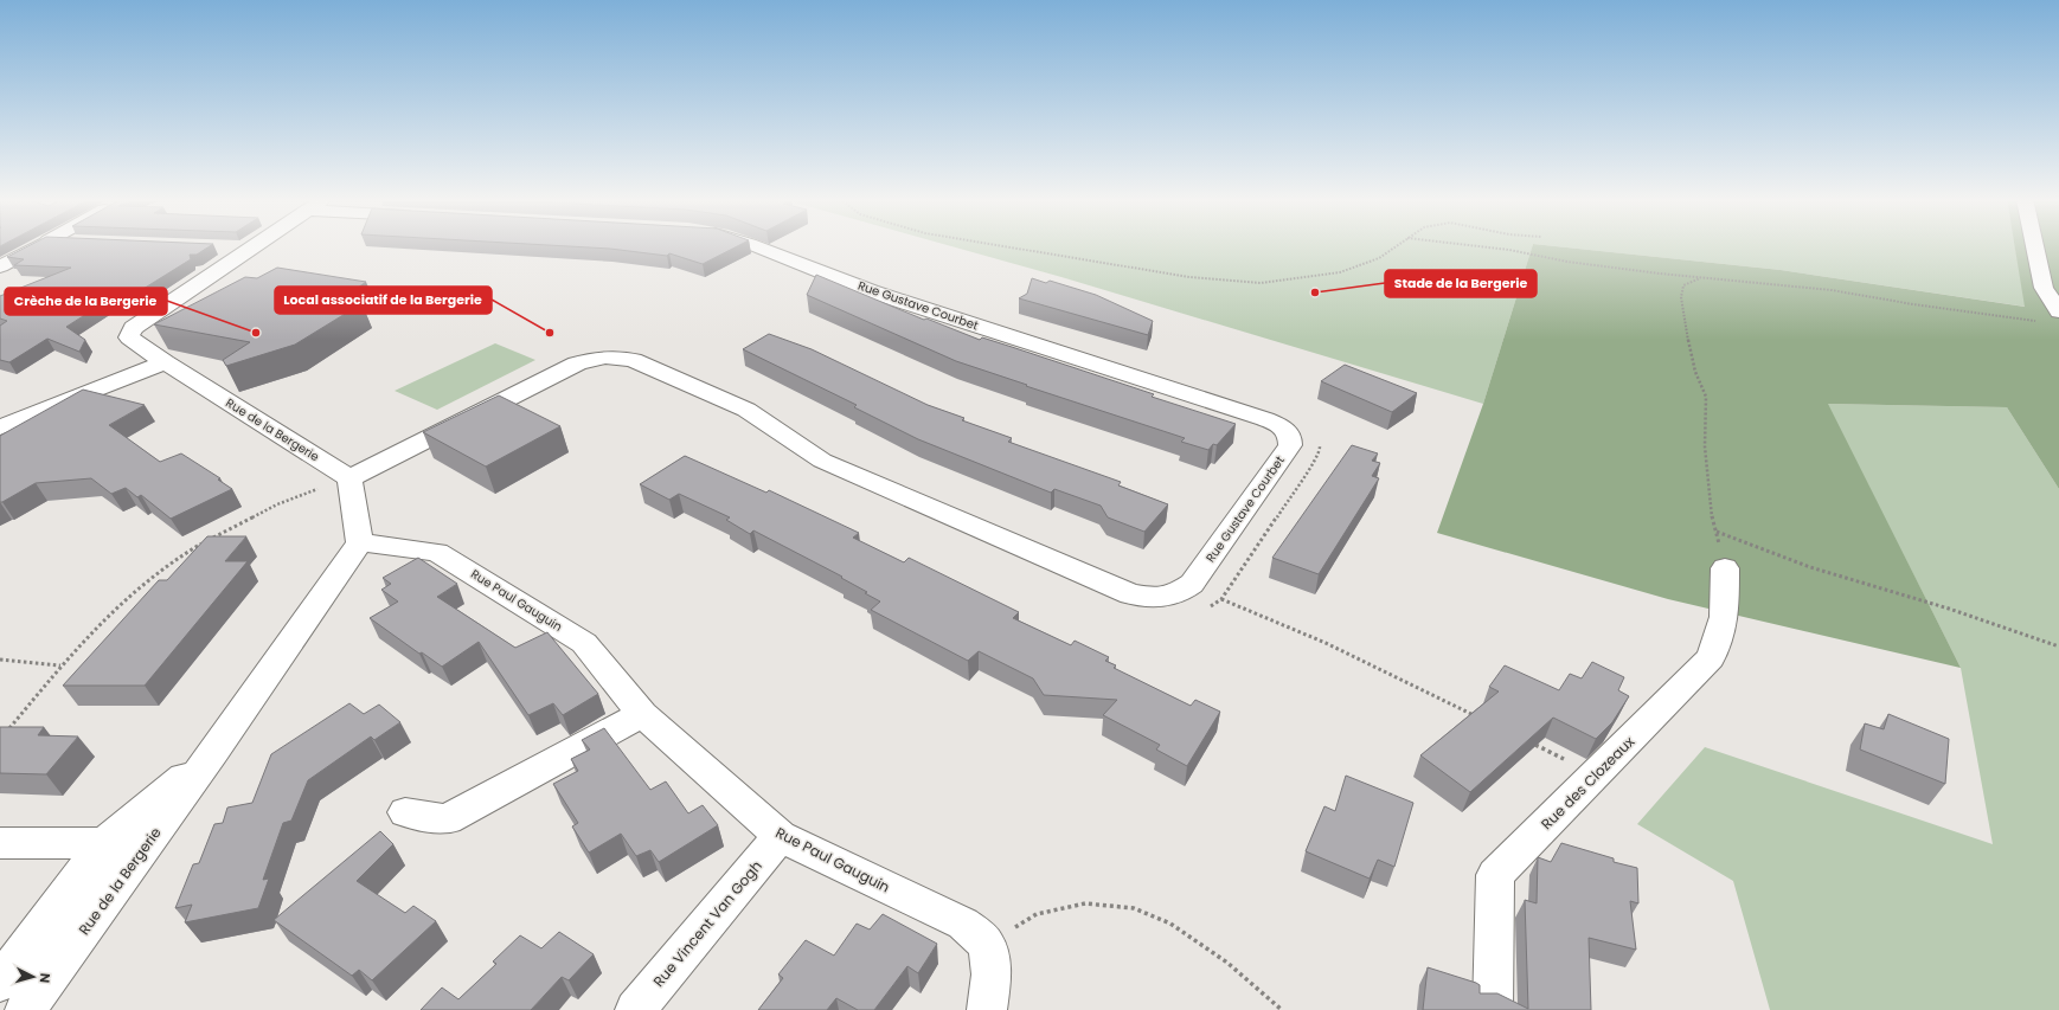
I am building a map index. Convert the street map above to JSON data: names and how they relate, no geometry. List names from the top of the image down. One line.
{"streets":{"street":["Rue Gustave Courbet","Rue de la Bergerie","Rue Paul Gauguin","Rue des Clozeaux","Rue Vincent Van Gogh"]},"crossings":[["Rue Gustave Courbet","Rue de la Bergerie"],["Rue de la Bergerie","Rue Paul Gauguin"],["Rue Paul Gauguin","Rue Vincent Van Gogh"]],"places":["Stade de la Bergerie","Crèche de la Bergerie","Local associatif de la Bergerie"],"north":"right"}
